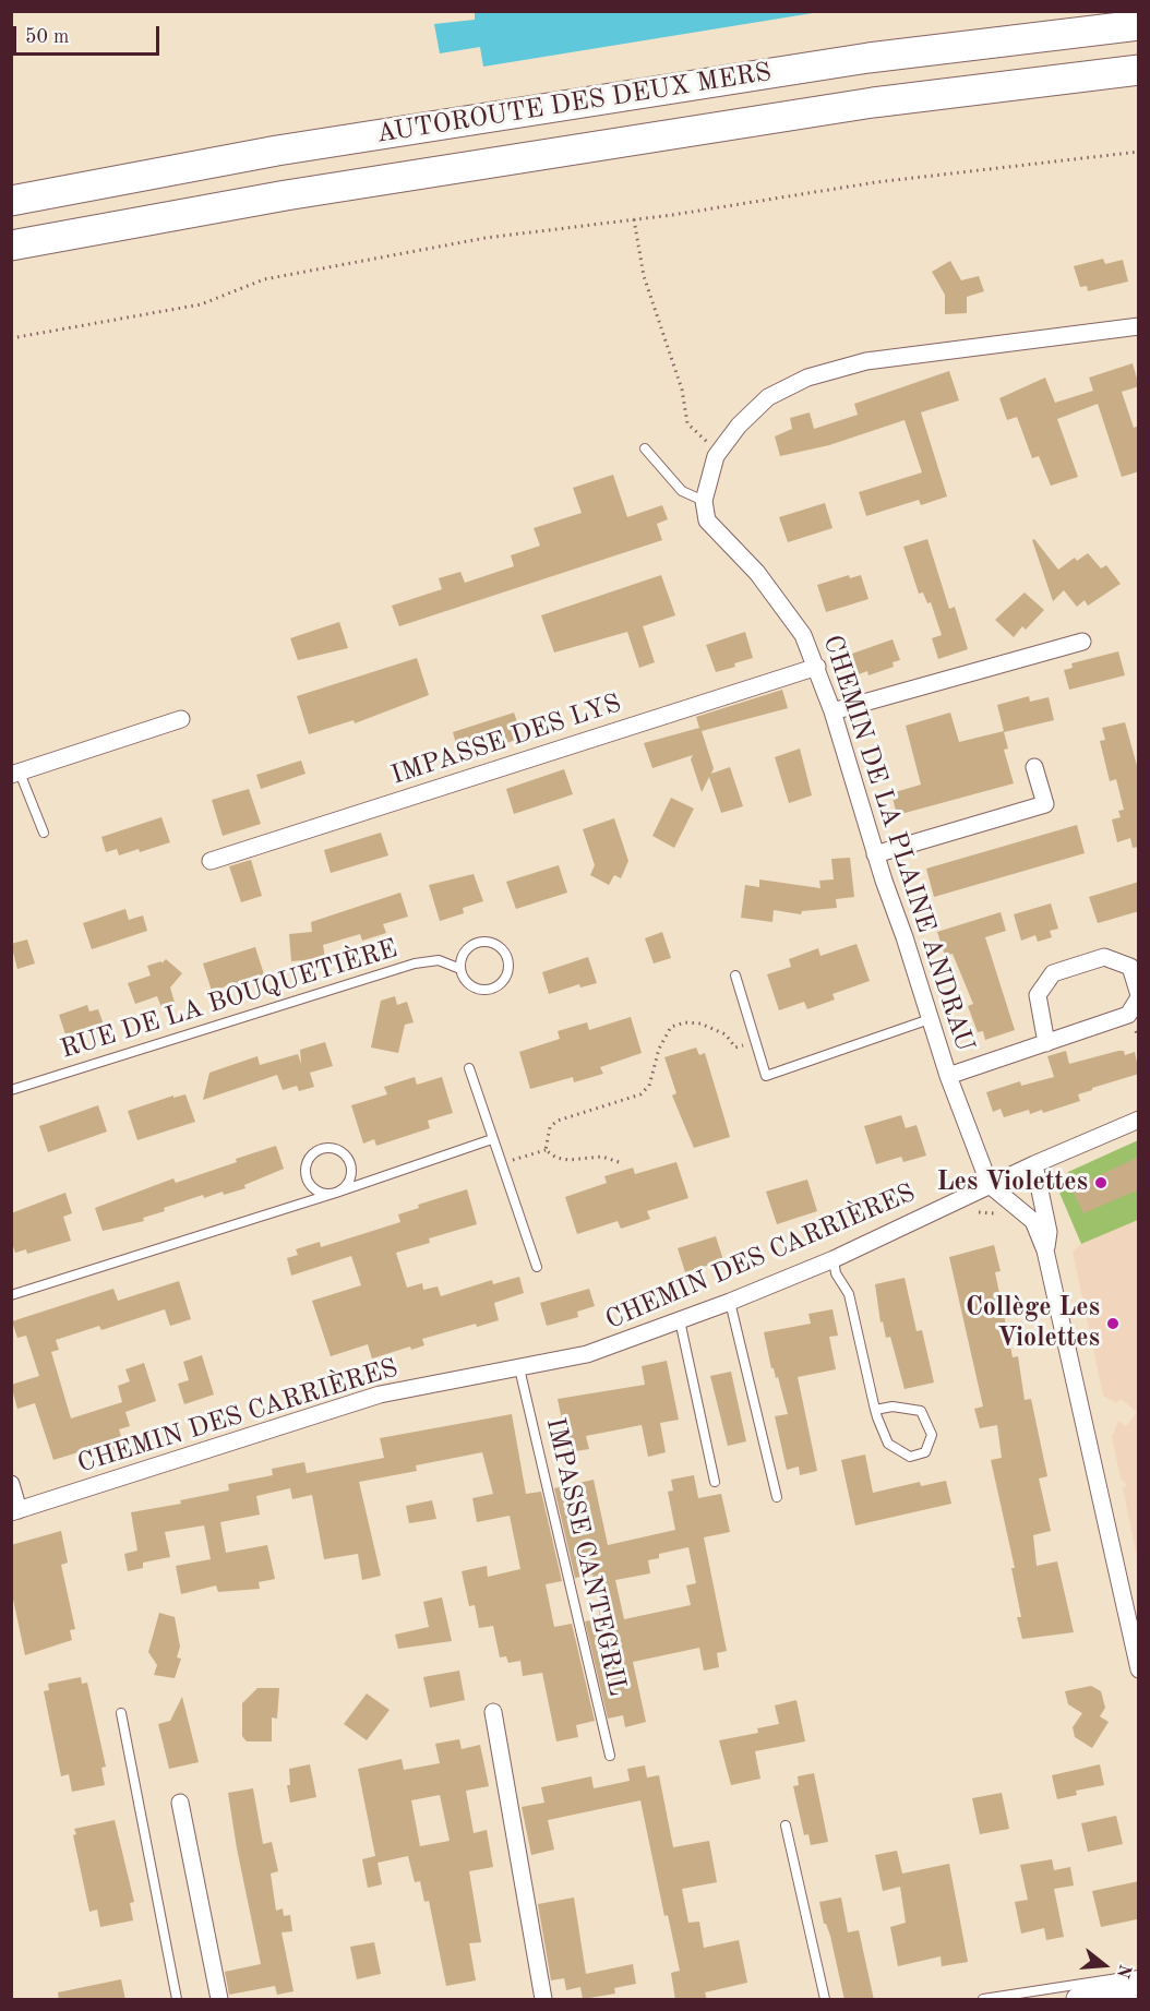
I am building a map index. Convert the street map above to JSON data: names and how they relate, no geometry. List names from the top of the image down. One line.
{"streets":{"highway":["AUTOROUTE DES DEUX MERS"],"street":["IMPASSE DES LYS","CHEMIN DE LA PLAINE ANDRAU","CHEMIN DES CARRIÈRES"],"lane":["RUE DE LA BOUQUETIÈRE","IMPASSE CANTEGRIL"]},"crossings":[["IMPASSE DES LYS","CHEMIN DE LA PLAINE ANDRAU"],["CHEMIN DE LA PLAINE ANDRAU","CHEMIN DES CARRIÈRES"],["CHEMIN DES CARRIÈRES","IMPASSE CANTEGRIL"]],"places":["Les Violettes","Collège Les Violettes"],"scale_bar":"50 m","north":"right"}
